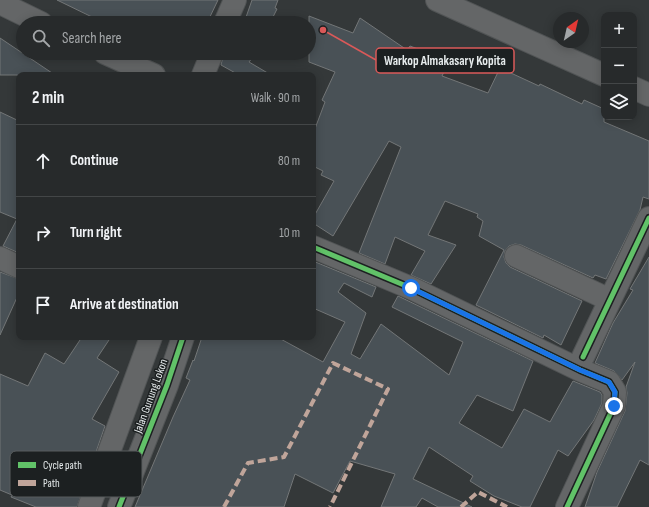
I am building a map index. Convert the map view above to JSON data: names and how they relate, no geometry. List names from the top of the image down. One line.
{"streets":{"street":["Jalan Gunung Lokon"]},"places":["Warkop Almakasary Kopita"],"legend":["Cycle path","Path"],"north":"top right","page":{"map_buttons":["+","−"],"search":"Search here","heading":["2 min","Walk · 90 m"],"list":[["Continue","80 m"],["Turn right","10 m"],"Arrive at destination"]}}
